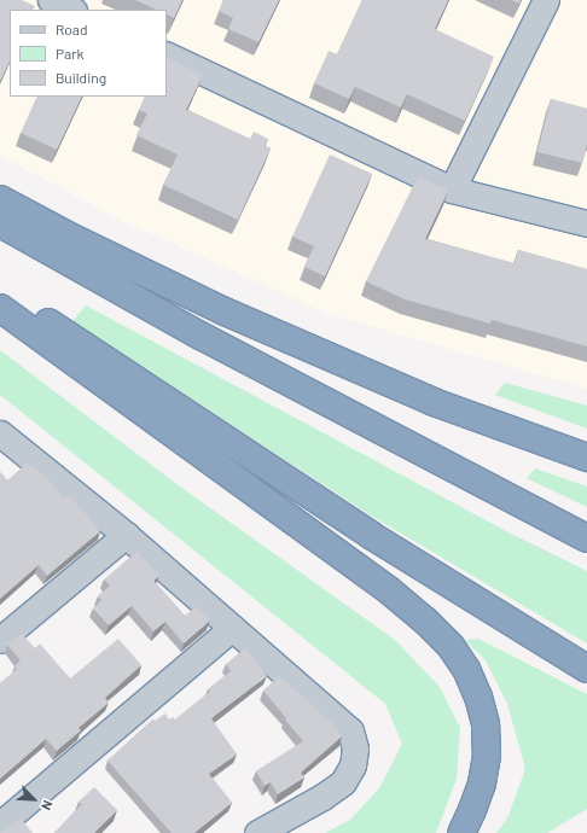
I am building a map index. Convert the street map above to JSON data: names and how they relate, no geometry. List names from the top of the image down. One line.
{"legend":["Road","Park","Building"],"north":"bottom right"}
